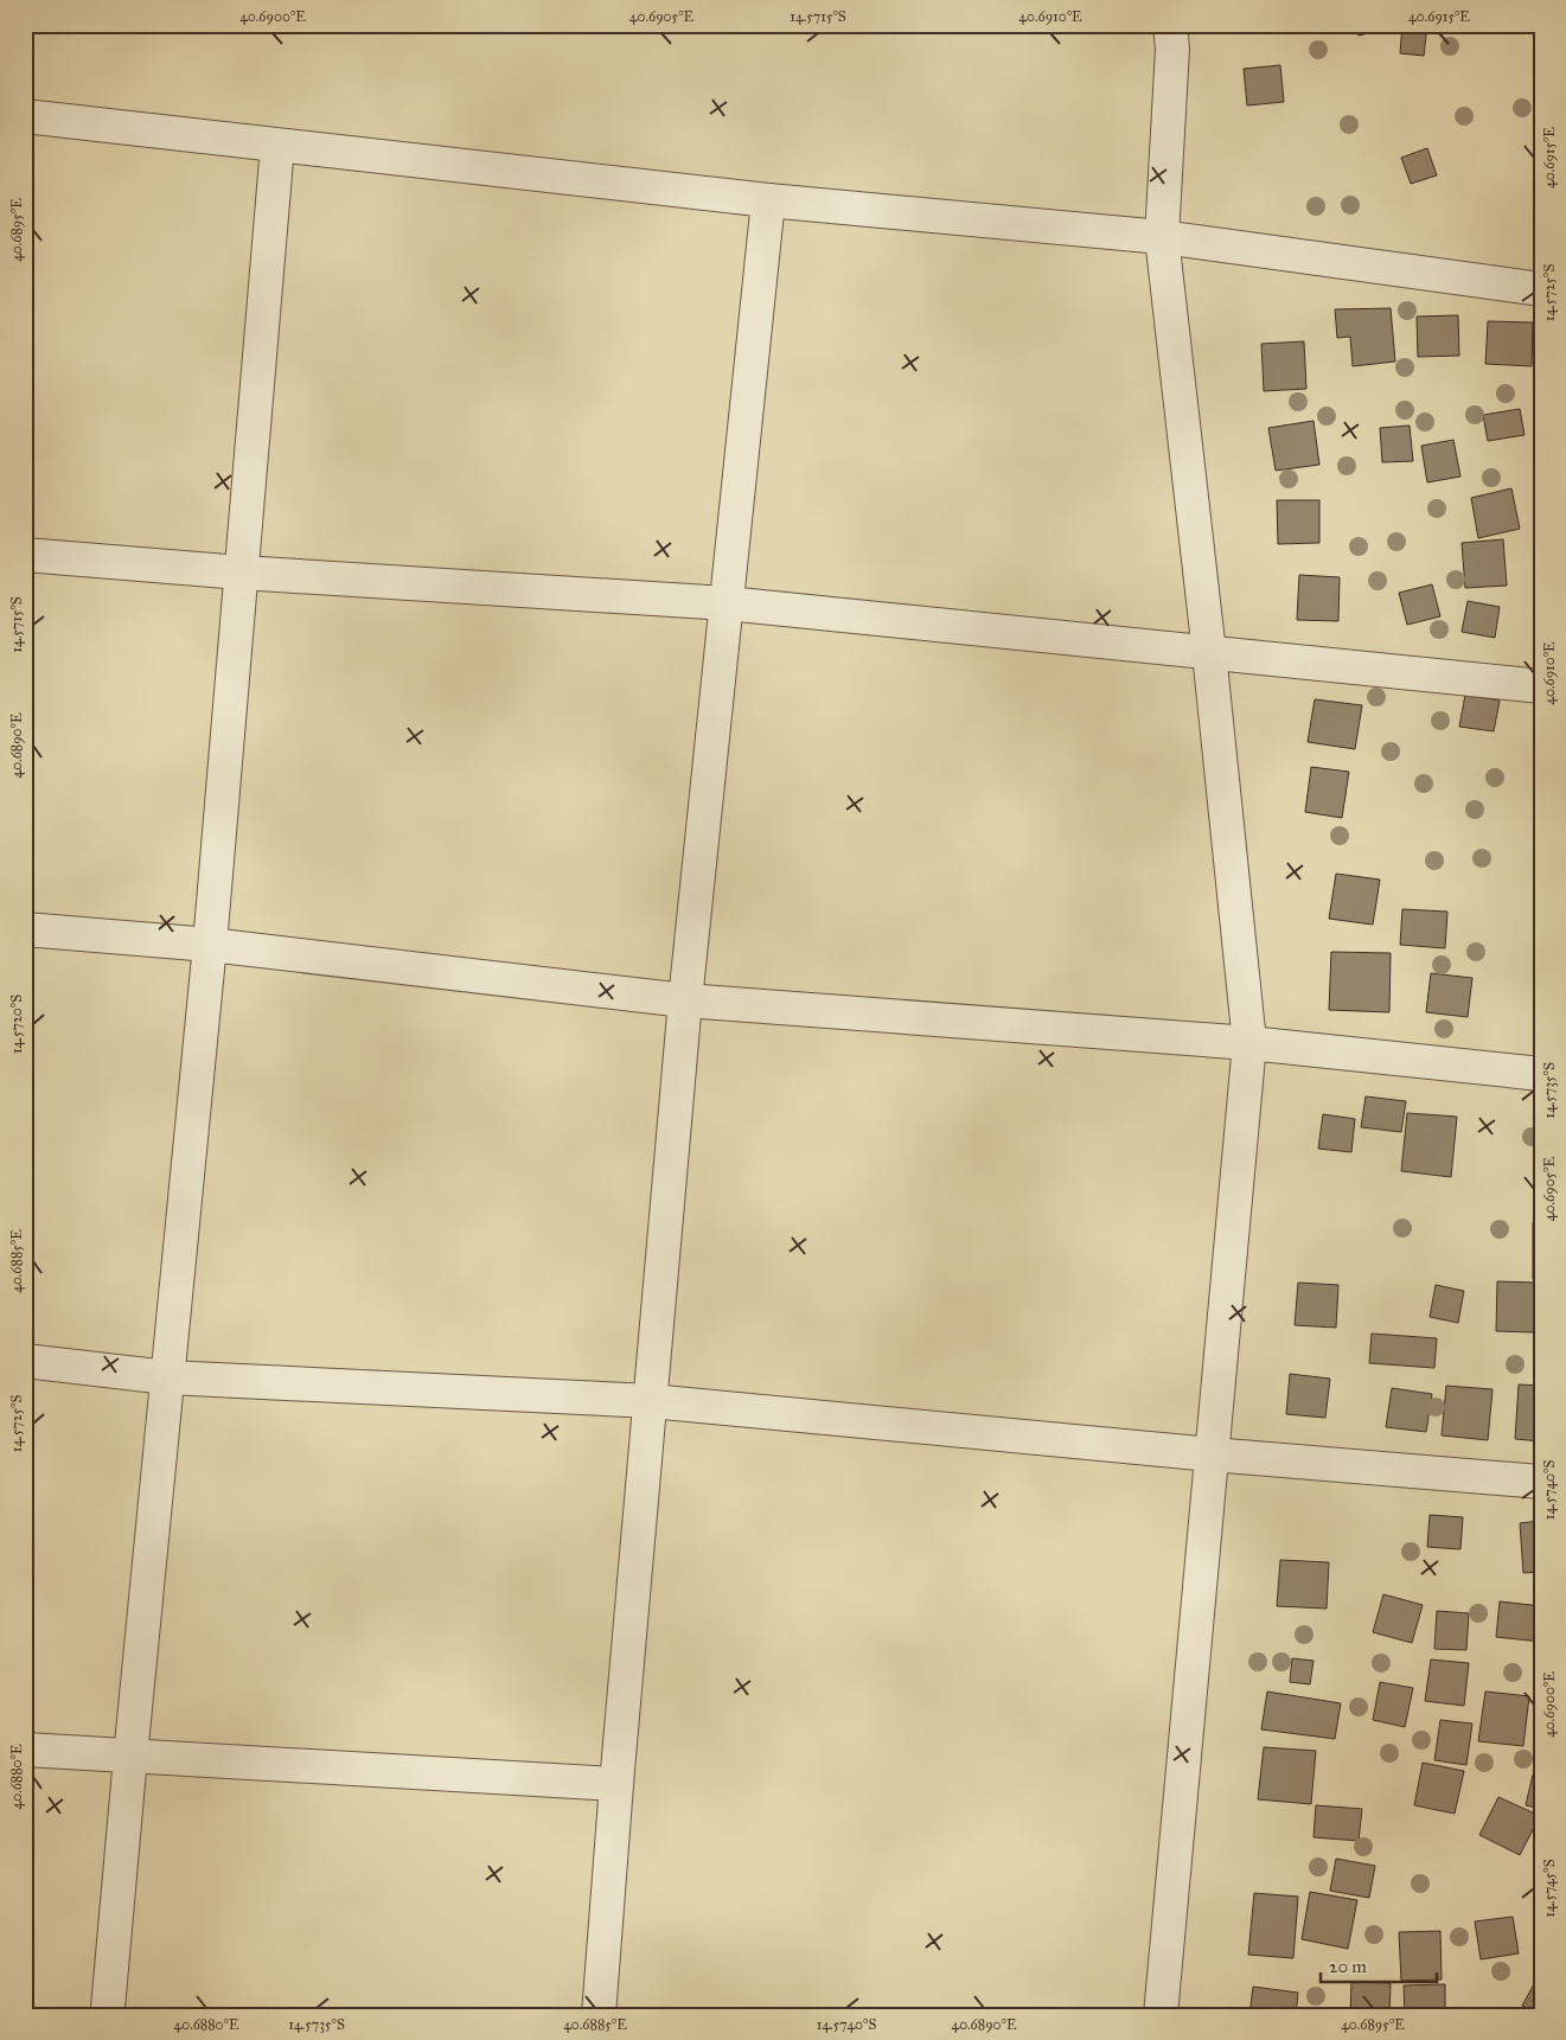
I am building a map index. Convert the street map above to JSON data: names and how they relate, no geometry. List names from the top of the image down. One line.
{"scale_bar":"20 m","coordinates":["40.6900°E","40.6905°E","14.5715°S","40.6910°E","40.6915°E","40.6895°E","14.5725°S","40.6890°E","14.5720°S","14.5735°S","40.6885°E","14.5740°S","40.6880°E","14.5745°S"]}
